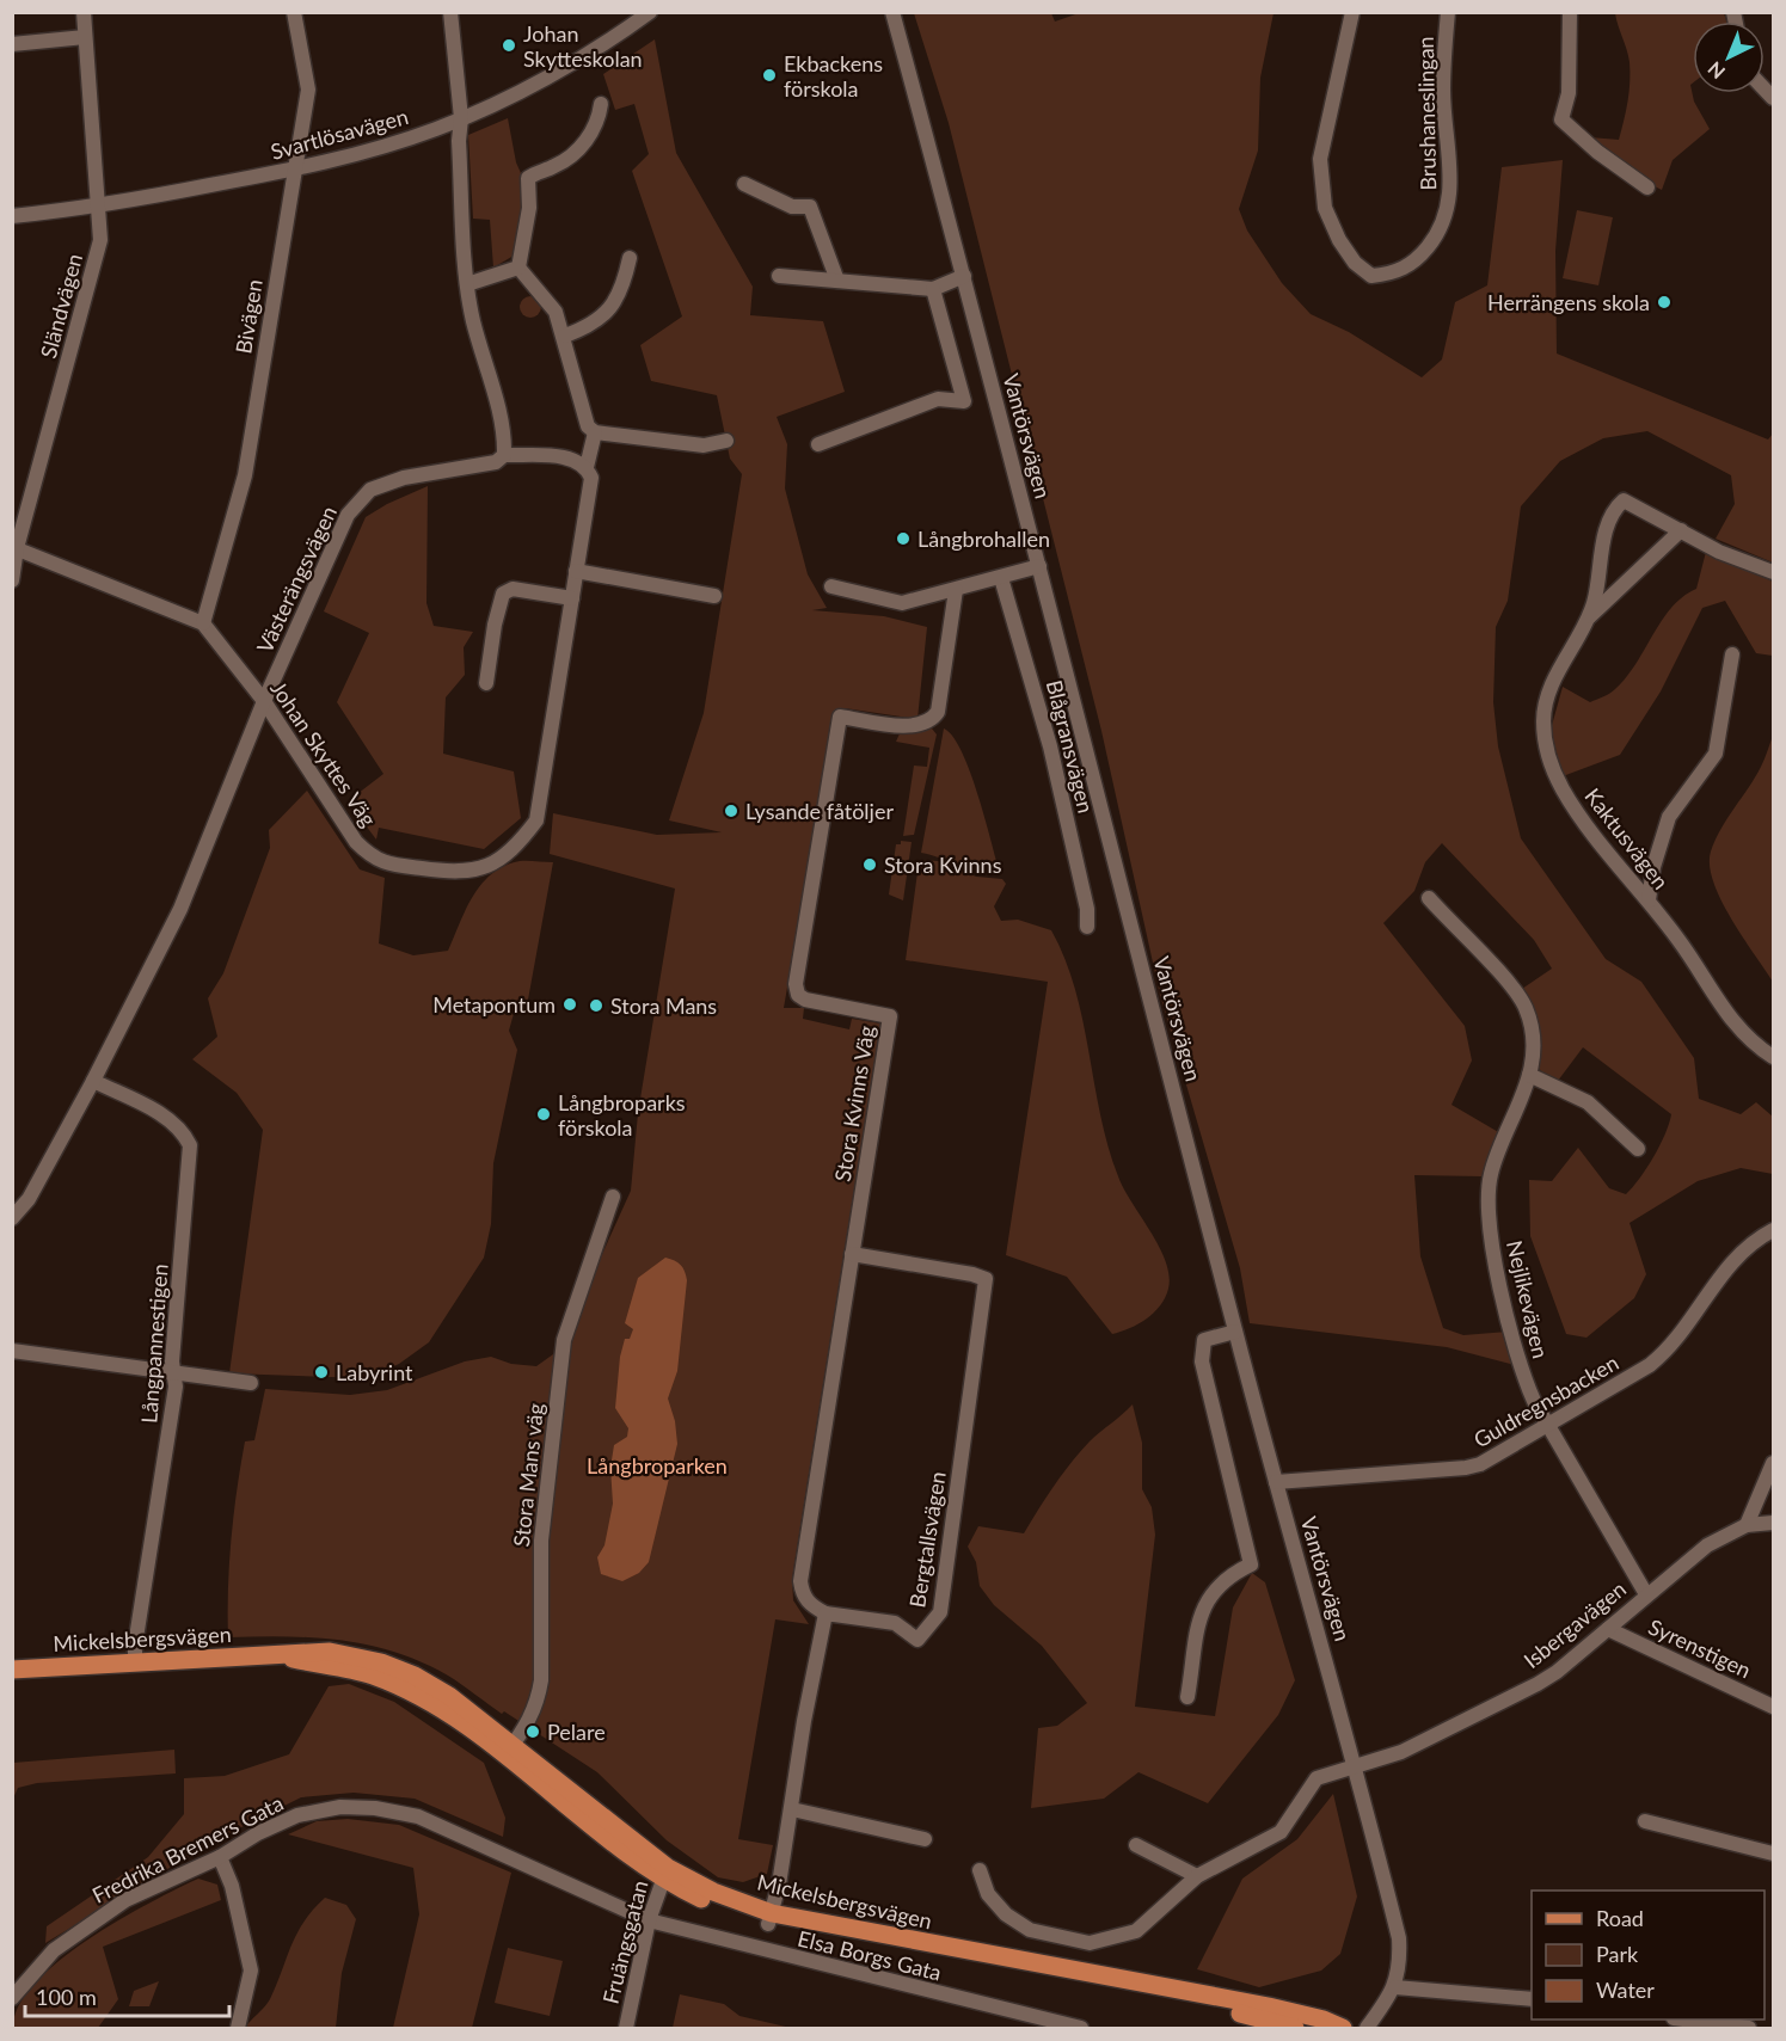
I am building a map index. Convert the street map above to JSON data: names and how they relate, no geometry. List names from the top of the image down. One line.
{"streets":{"main road":["Mickelsbergsvägen"],"street":["Brushaneslingan","Svartlösavägen","Sländvägen","Bivägen","Vantörsvägen","Västerängsvägen","Blågransvägen","Johan Skyttes Väg","Kaktusvägen","Stora Kvinns Väg","Nejlikevägen","Långpannestigen","Guldregnsbacken","Stora Mans väg","Bergtallsvägen","Isbergavägen","Syrenstigen","Fredrika Bremers Gata","Fruängsgatan","Elsa Borgs Gata"]},"crossings":[["Svartlösavägen","Sländvägen"],["Svartlösavägen","Bivägen"],["Sländvägen","Johan Skyttes Väg"],["Bivägen","Johan Skyttes Väg"],["Vantörsvägen","Guldregnsbacken"],["Vantörsvägen","Isbergavägen"],["Västerängsvägen","Johan Skyttes Väg"],["Västerängsvägen","Långpannestigen"],["Stora Kvinns Väg","Bergtallsvägen"],["Nejlikevägen","Guldregnsbacken"],["Nejlikevägen","Isbergavägen"],["Långpannestigen","Mickelsbergsvägen"],["Stora Mans väg","Mickelsbergsvägen"],["Isbergavägen","Syrenstigen"],["Mickelsbergsvägen","Fruängsgatan"],["Fredrika Bremers Gata","Fruängsgatan"],["Fredrika Bremers Gata","Elsa Borgs Gata"],["Fruängsgatan","Elsa Borgs Gata"]],"parks":["Långbroparken"],"places":["Johan Skytteskolan","Ekbackens förskola","Herrängens skola","Långbrohallen","Lysande fåtöljer","Stora Kvinns","Metapontum","Stora Mans","Långbroparks förskola","Labyrint","Pelare"],"legend":["Road","Park","Water"],"scale_bar":"100 m","north":"bottom left"}
